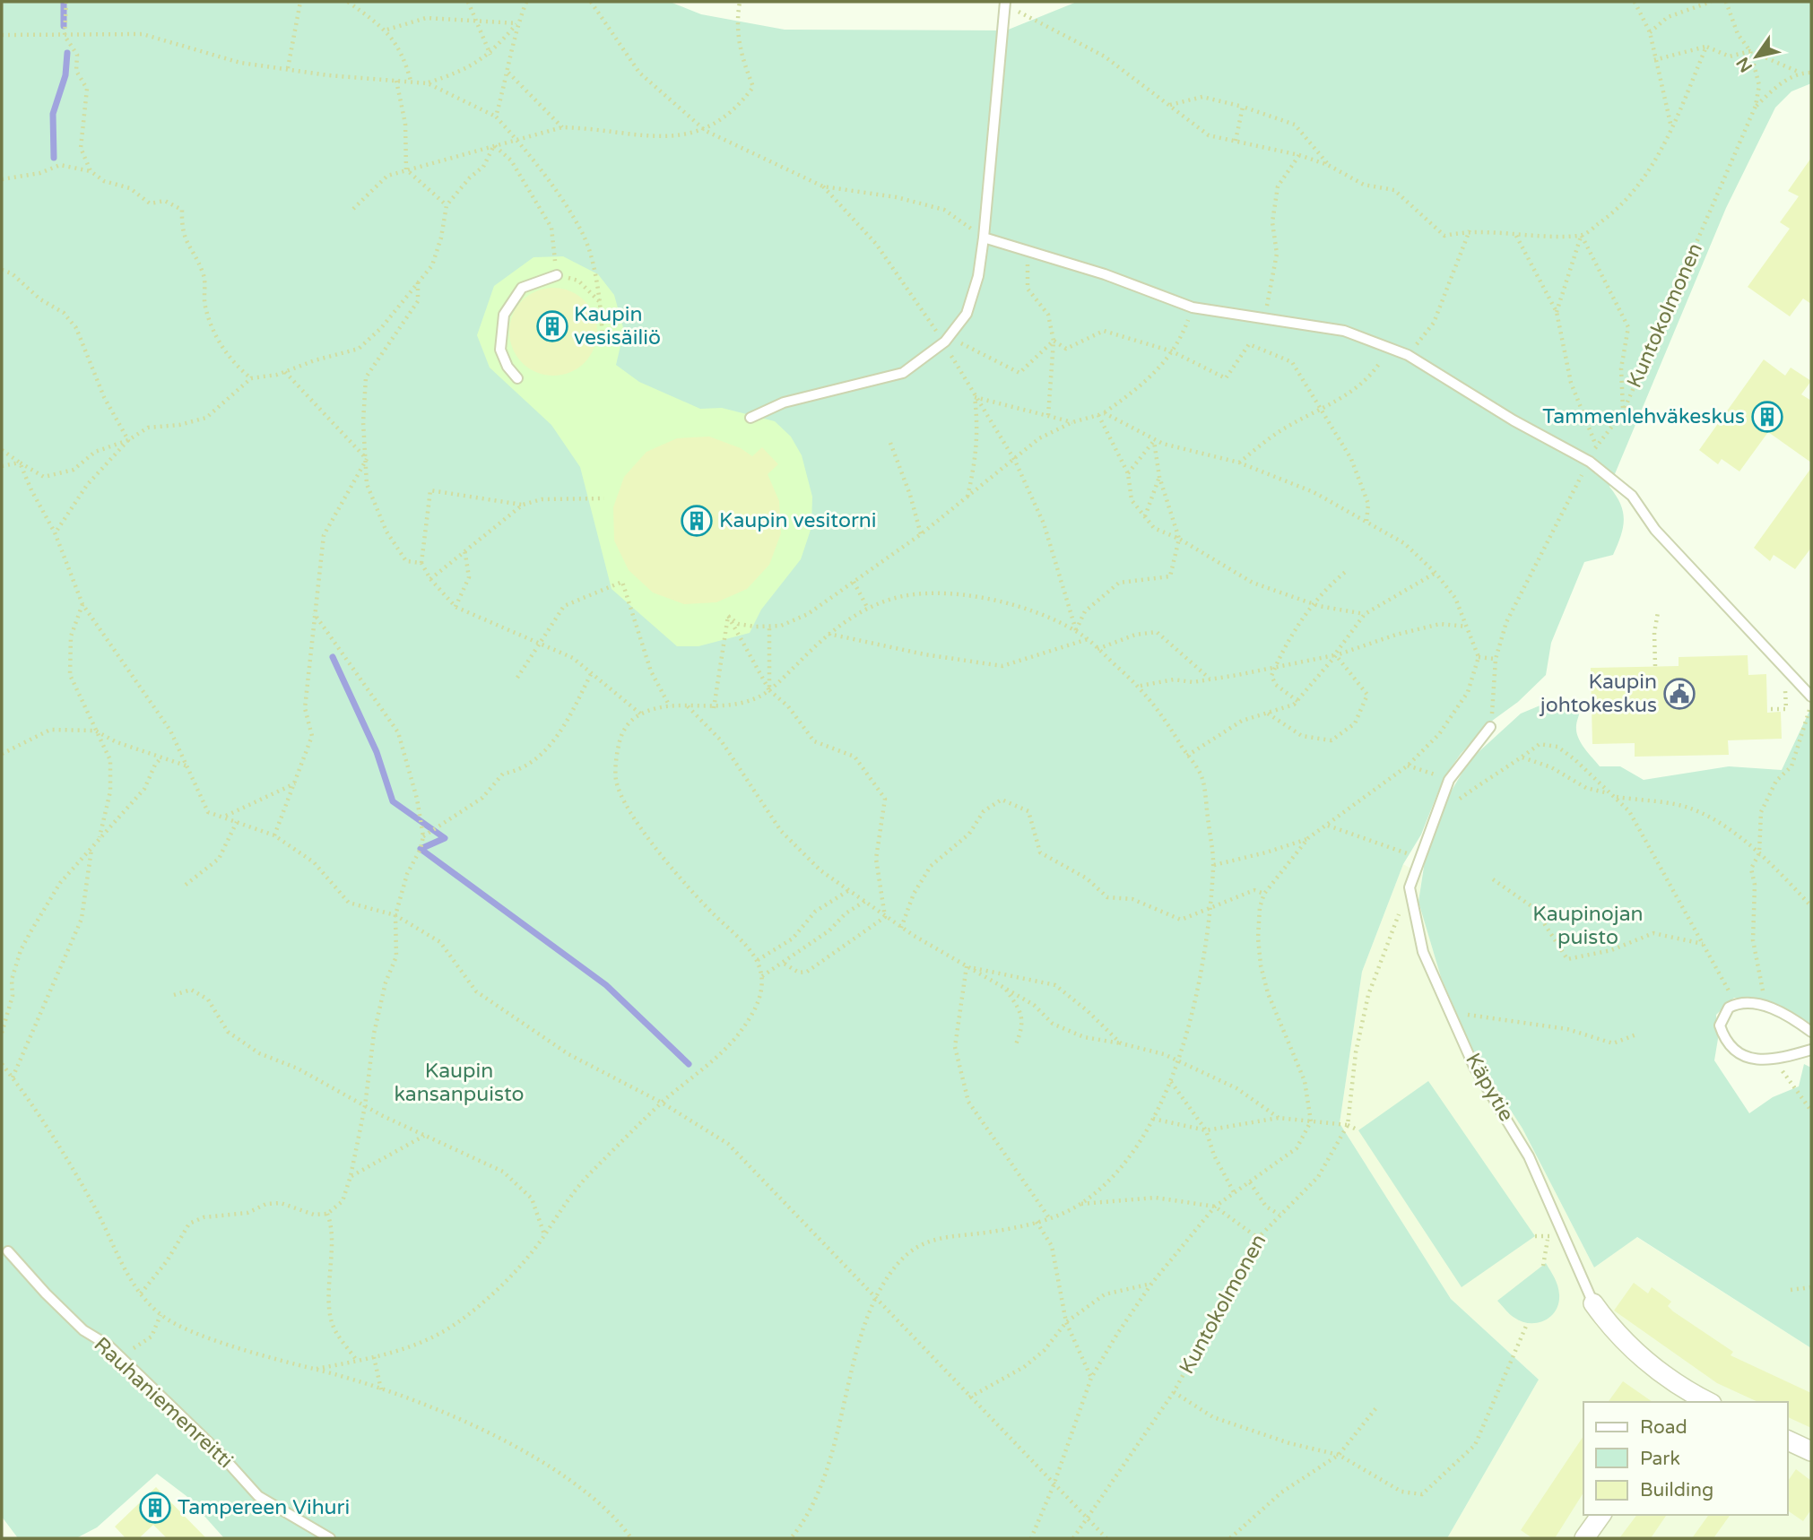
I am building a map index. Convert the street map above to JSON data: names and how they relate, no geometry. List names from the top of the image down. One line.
{"streets":{"street":["Käpytie"],"lane":["Rauhaniemenreitti"],"path":["Kuntokolmonen"]},"crossings":[["Kuntokolmonen","Käpytie"]],"parks":["Kaupinojan puisto","Kaupin kansanpuisto"],"places":{"building":["Kaupin vesisäiliö","Tammenlehväkeskus","Kaupin vesitorni","Tampereen Vihuri"],"public building":["Kaupin johtokeskus"]},"legend":["Road","Park","Building"],"north":"bottom left"}
